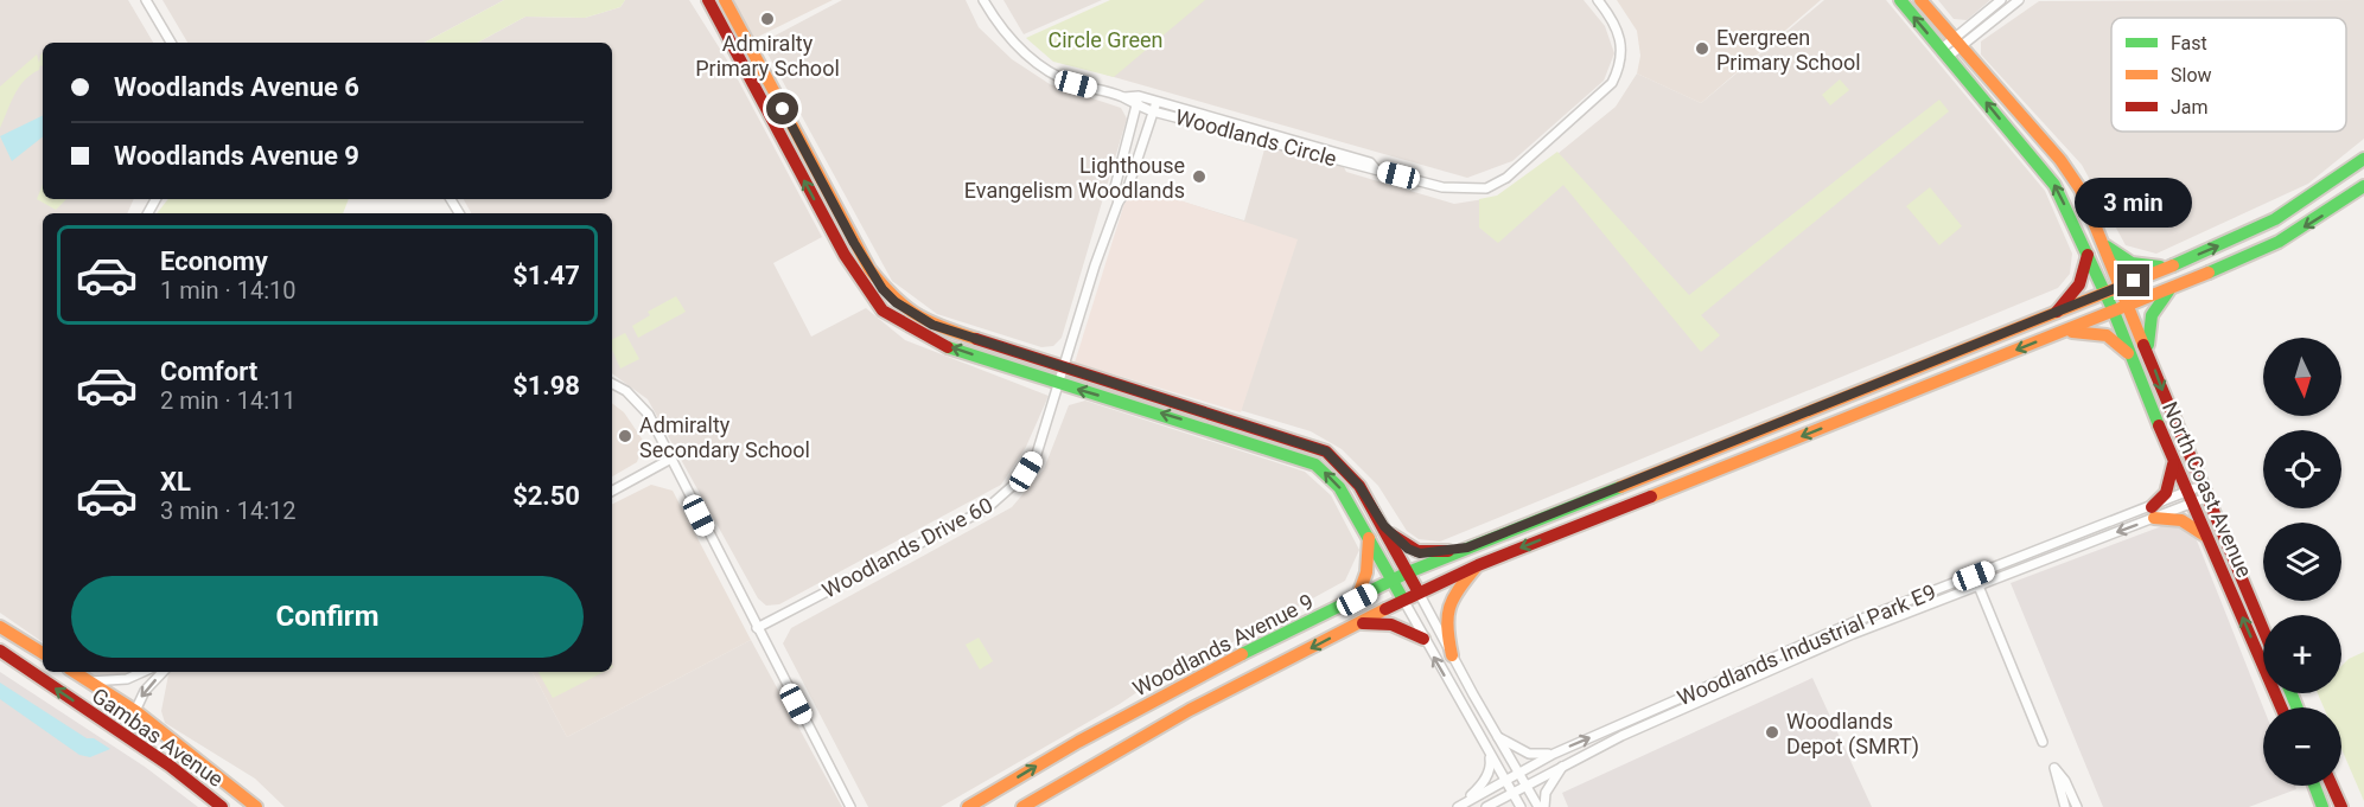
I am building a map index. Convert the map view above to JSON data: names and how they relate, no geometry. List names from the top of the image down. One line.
{"streets":{"main road":["North Coast Avenue","Woodlands Avenue 9","Gambas Avenue"],"street":["Woodlands Circle","Woodlands Drive 60","Woodlands Industrial Park E9"]},"crossings":[["North Coast Avenue","Woodlands Avenue 9"],["North Coast Avenue","Woodlands Industrial Park E9"]],"parks":["Circle Green"],"places":["Admiralty Primary School","Evergreen Primary School","Lighthouse Evangelism Woodlands","Admiralty Secondary School","Woodlands Depot (SMRT)"],"legend":["Fast","Slow","Jam"],"north":"bottom","page":{"banner":["Woodlands Avenue 6","Woodlands Avenue 9"],"bubble":"3 min","list":[{"name":"Economy","note":"1 min · 14:10","value":"$1.47"},{"name":"Comfort","note":"2 min · 14:11","value":"$1.98"},{"name":"XL","note":"3 min · 14:12","value":"$2.50"}],"map_buttons":["+","−"],"buttons":"Confirm"}}
